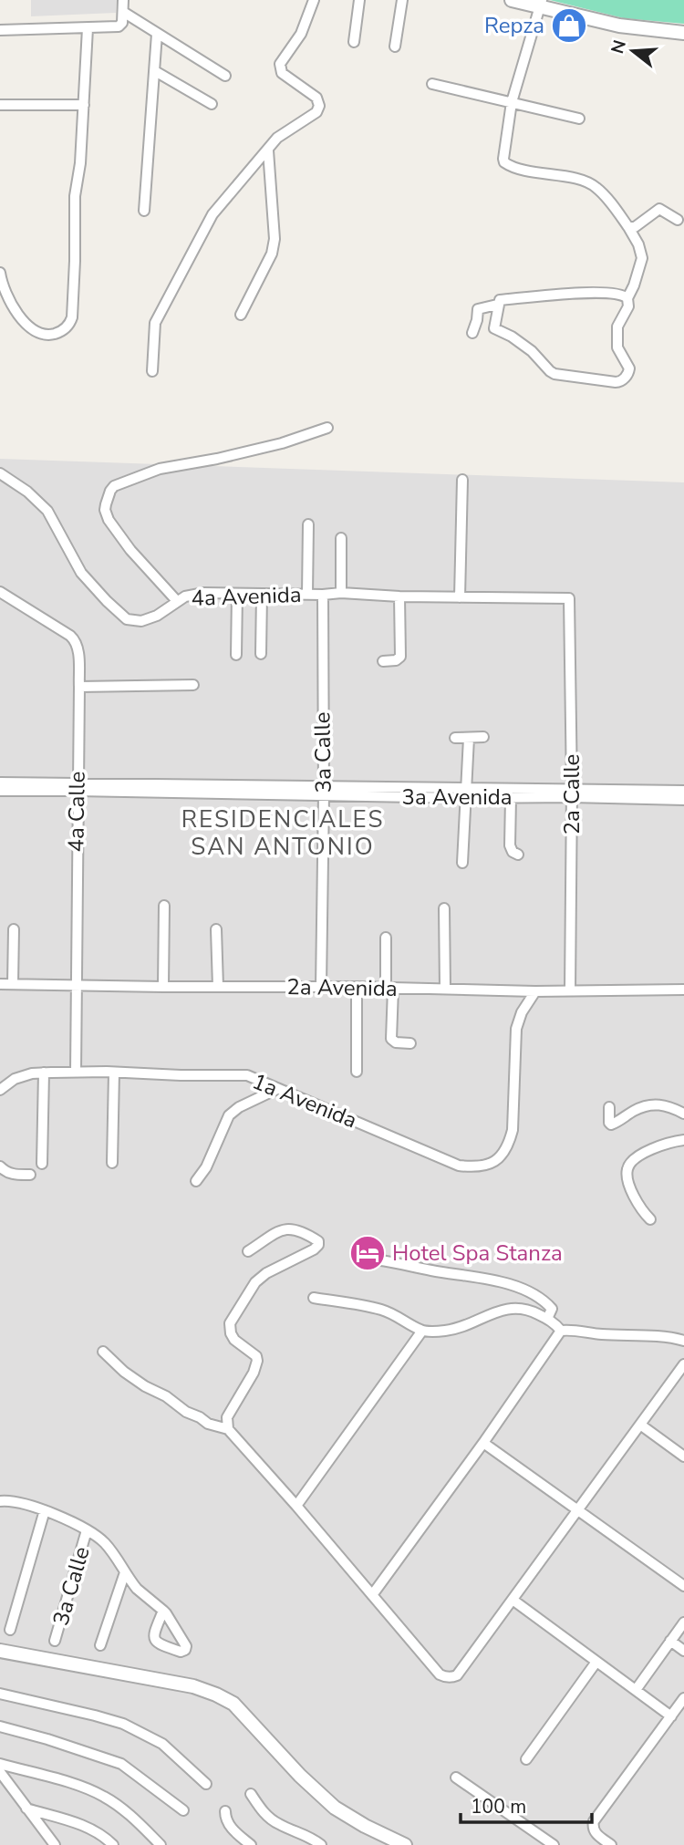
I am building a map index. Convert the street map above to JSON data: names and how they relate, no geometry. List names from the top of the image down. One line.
{"streets":{"street":["4a Avenida","3a Calle","2a Calle","3a Avenida","4a Calle","2a Avenida","1a Avenida"]},"crossings":[["4a Avenida","3a Calle"],["4a Avenida","2a Calle"],["3a Calle","3a Avenida"],["3a Calle","2a Avenida"],["2a Calle","3a Avenida"],["2a Calle","2a Avenida"],["3a Avenida","4a Calle"],["4a Calle","2a Avenida"],["4a Calle","1a Avenida"],["2a Avenida","1a Avenida"]],"districts":["RESIDENCIALES SAN ANTONIO"],"places":{"shop":["Repza"],"hotel":["Hotel Spa Stanza"]},"scale_bar":"100 m","north":"left"}
